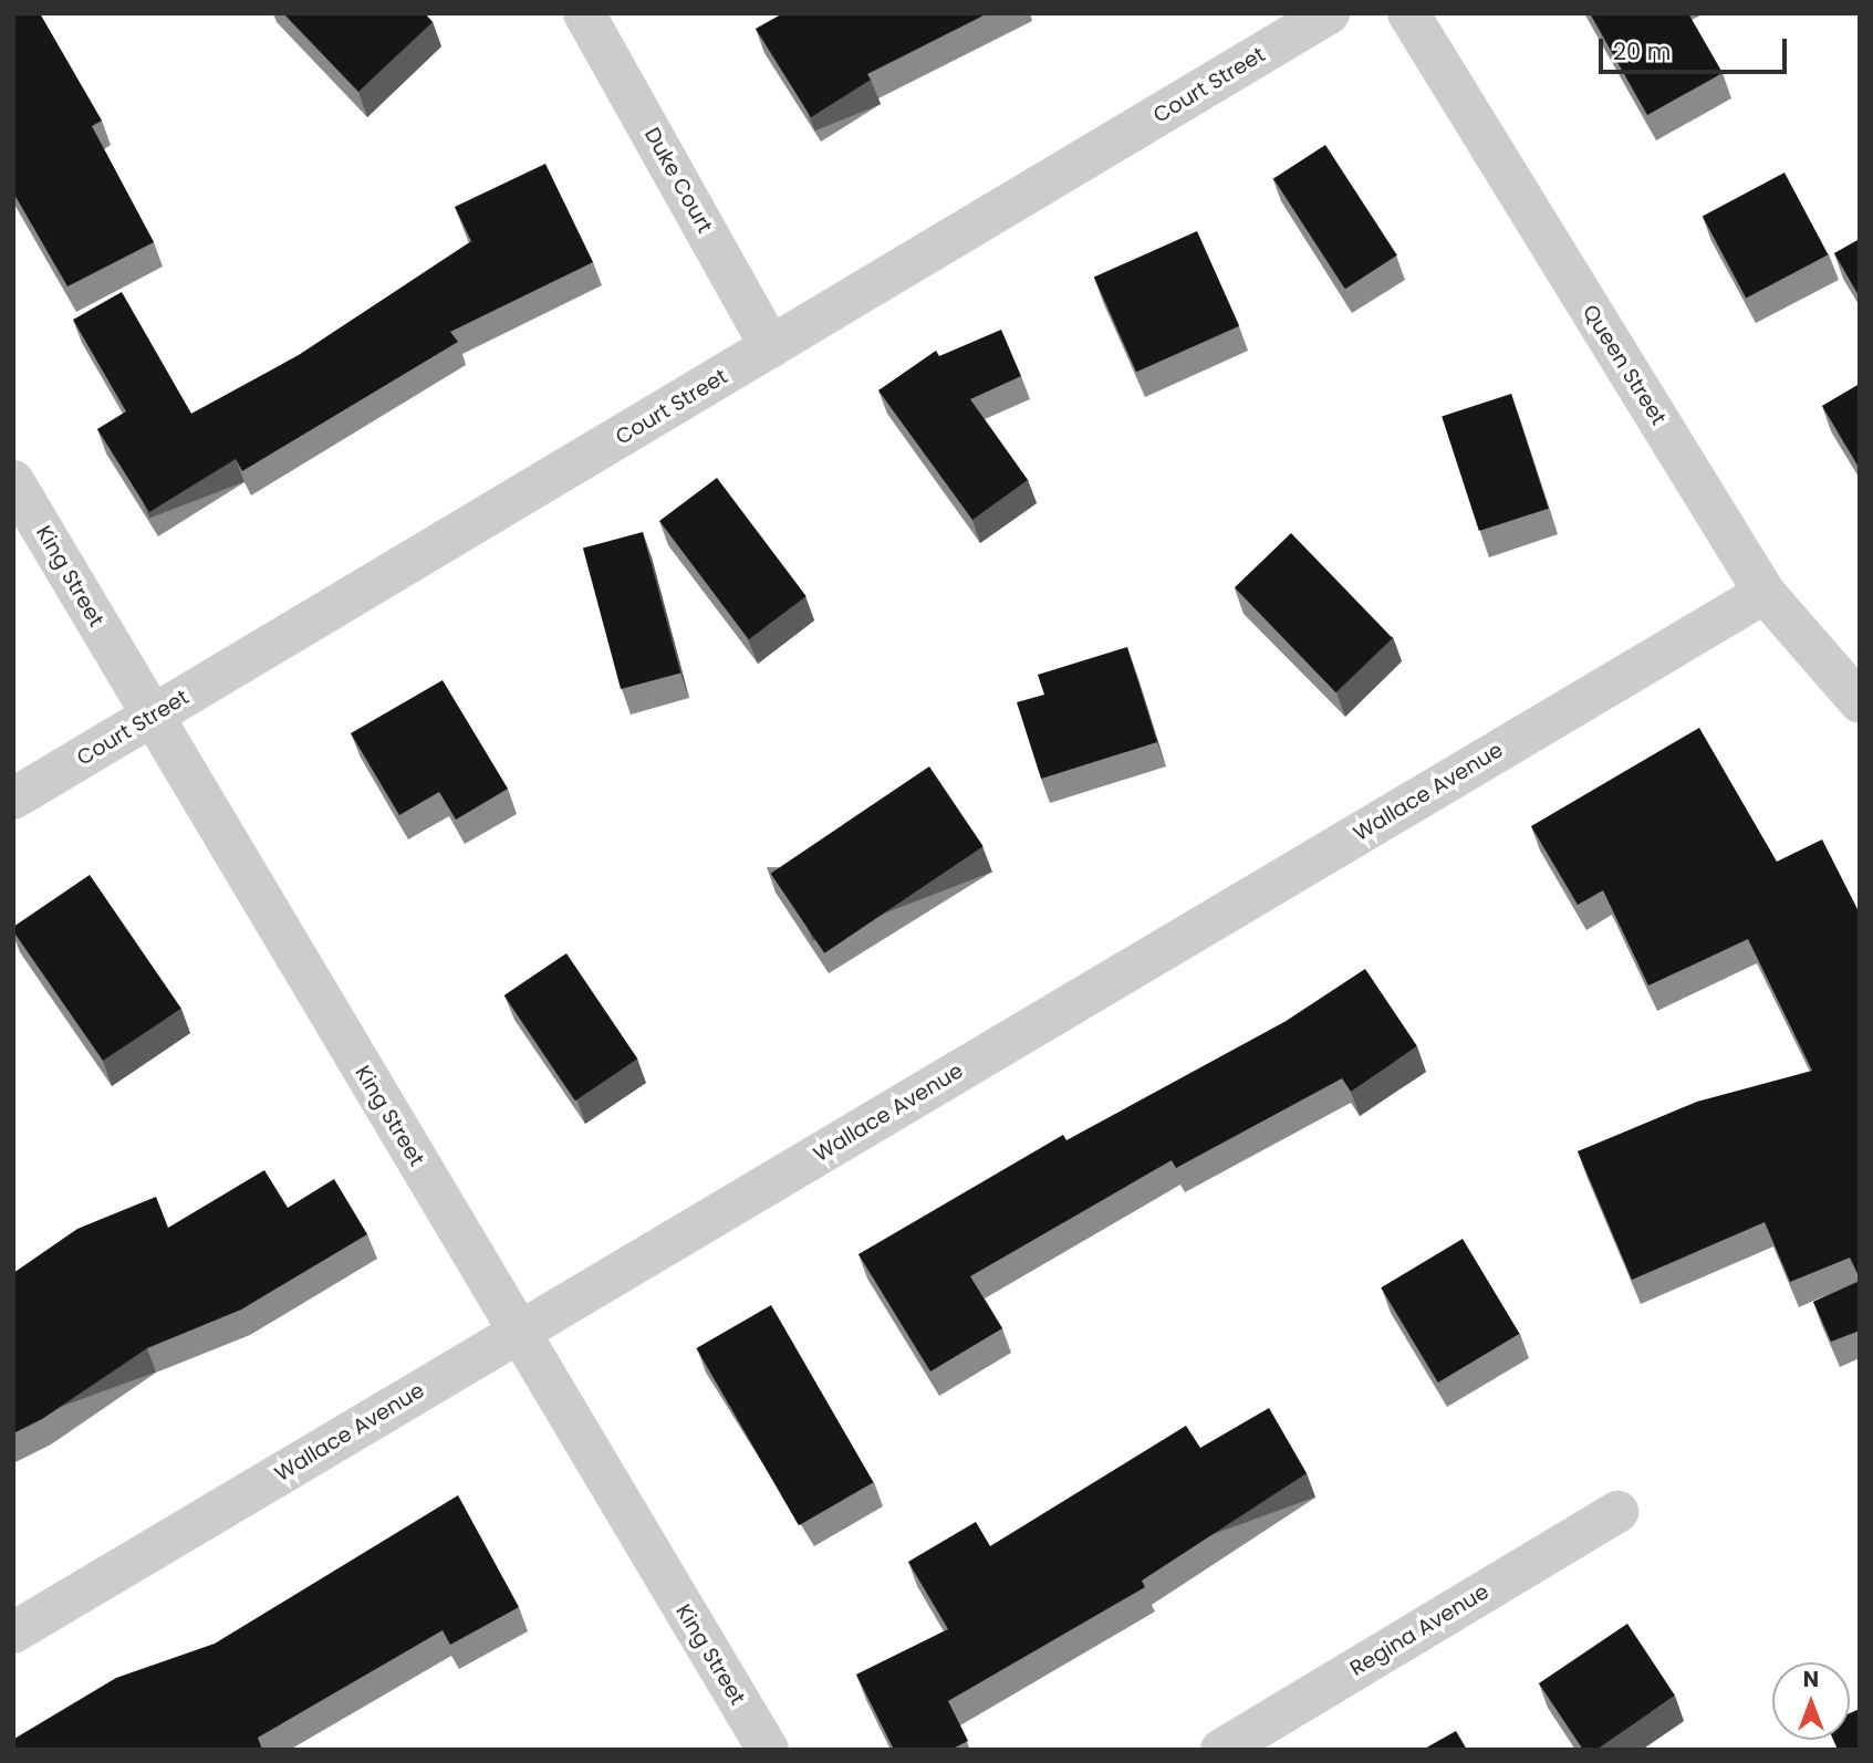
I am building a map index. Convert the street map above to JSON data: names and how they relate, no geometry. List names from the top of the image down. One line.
{"streets":{"street":["Court Street","Duke Court","Queen Street","King Street","Wallace Avenue","Regina Avenue"]},"crossings":[["Court Street","Duke Court"],["Court Street","King Street"],["Queen Street","Wallace Avenue"],["King Street","Wallace Avenue"]],"scale_bar":"20 m","north":"top"}
